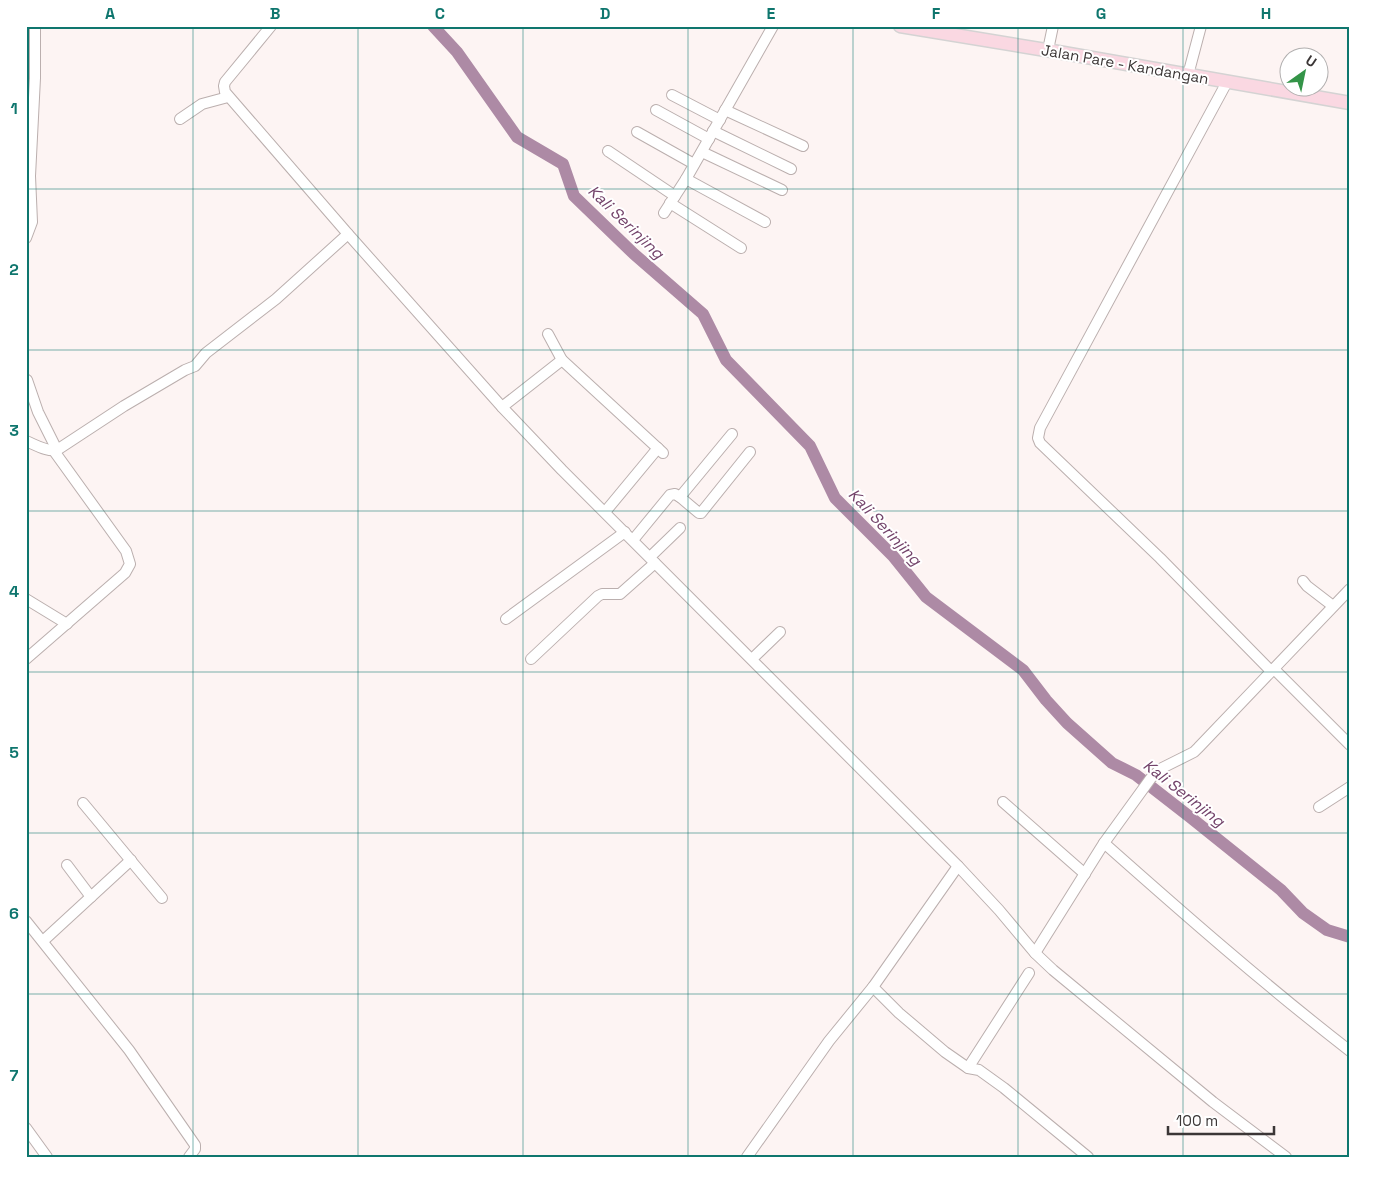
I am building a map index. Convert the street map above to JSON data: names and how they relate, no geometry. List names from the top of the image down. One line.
{"streets":{"main road":["Jalan Pare - Kandangan"]},"water":["Kali Serinjing"],"scale_bar":"100 m","north":"top right","grid":{"columns":["A","B","C","D","E","F","G","H"],"rows":["1","2","3","4","5","6","7"]}}
